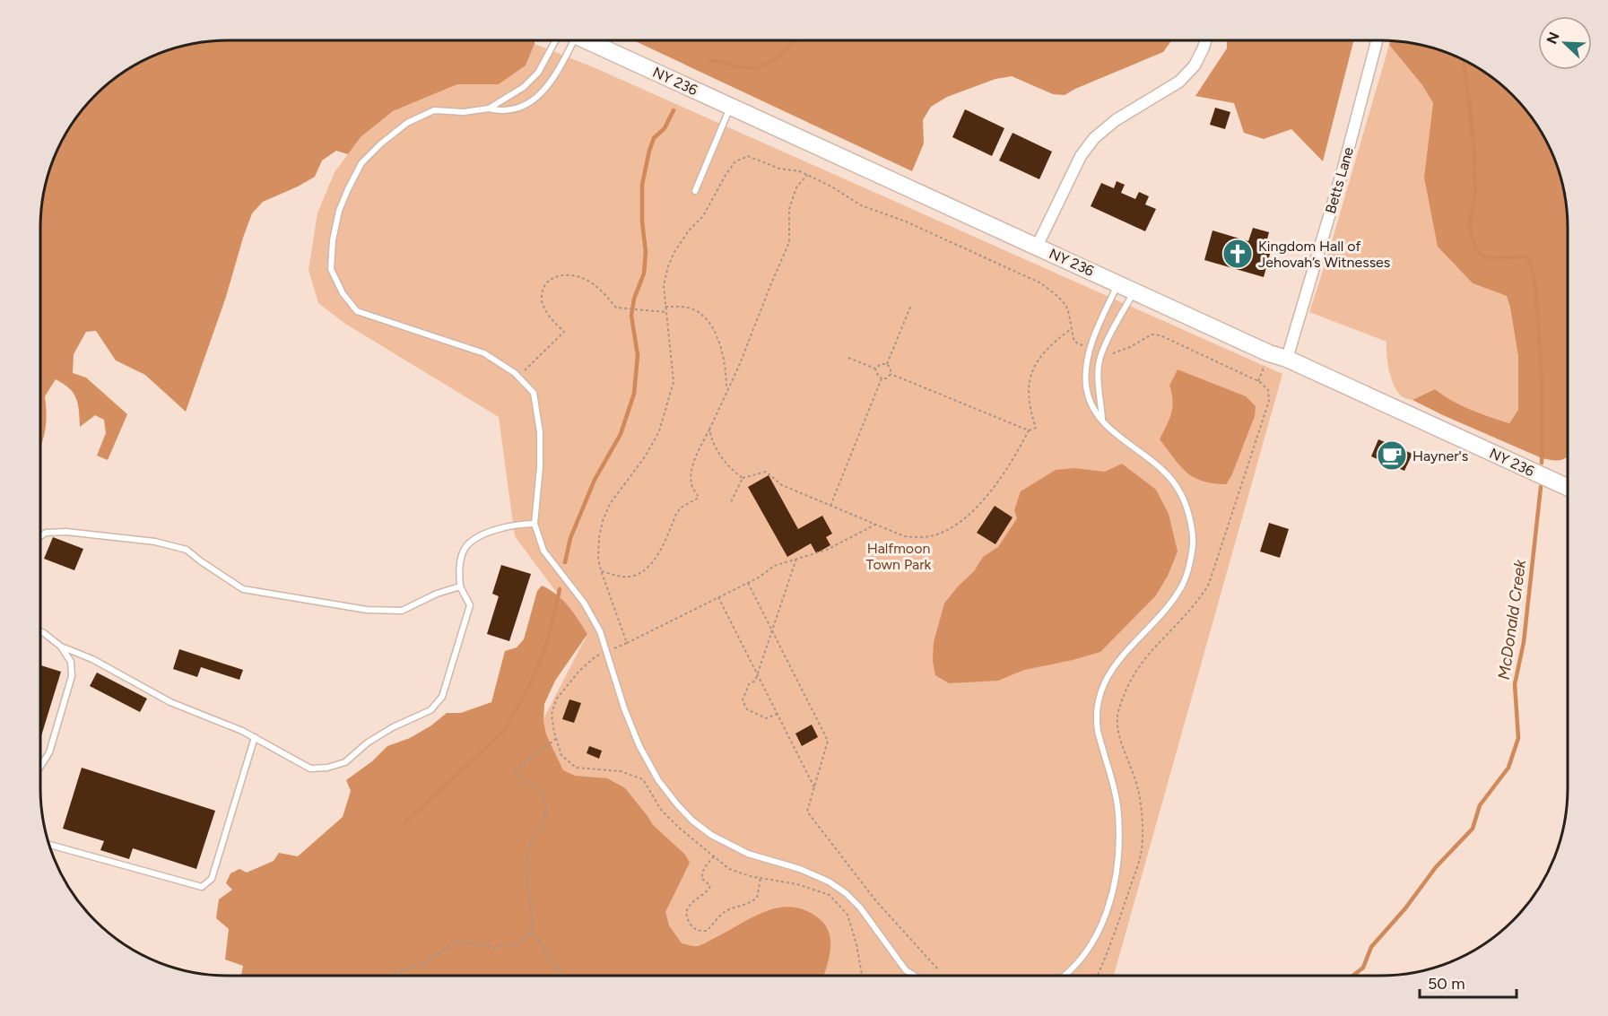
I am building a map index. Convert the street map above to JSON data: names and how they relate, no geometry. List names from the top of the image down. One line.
{"streets":{"main road":["NY 236"],"street":["Betts Lane"]},"crossings":[["NY 236","Betts Lane"]],"water":["McDonald Creek"],"parks":["Halfmoon Town Park"],"places":{"church":["Kingdom Hall of Jehovah’s Witnesses"],"cafe":["Hayner's"]},"scale_bar":"50 m","north":"top left"}
